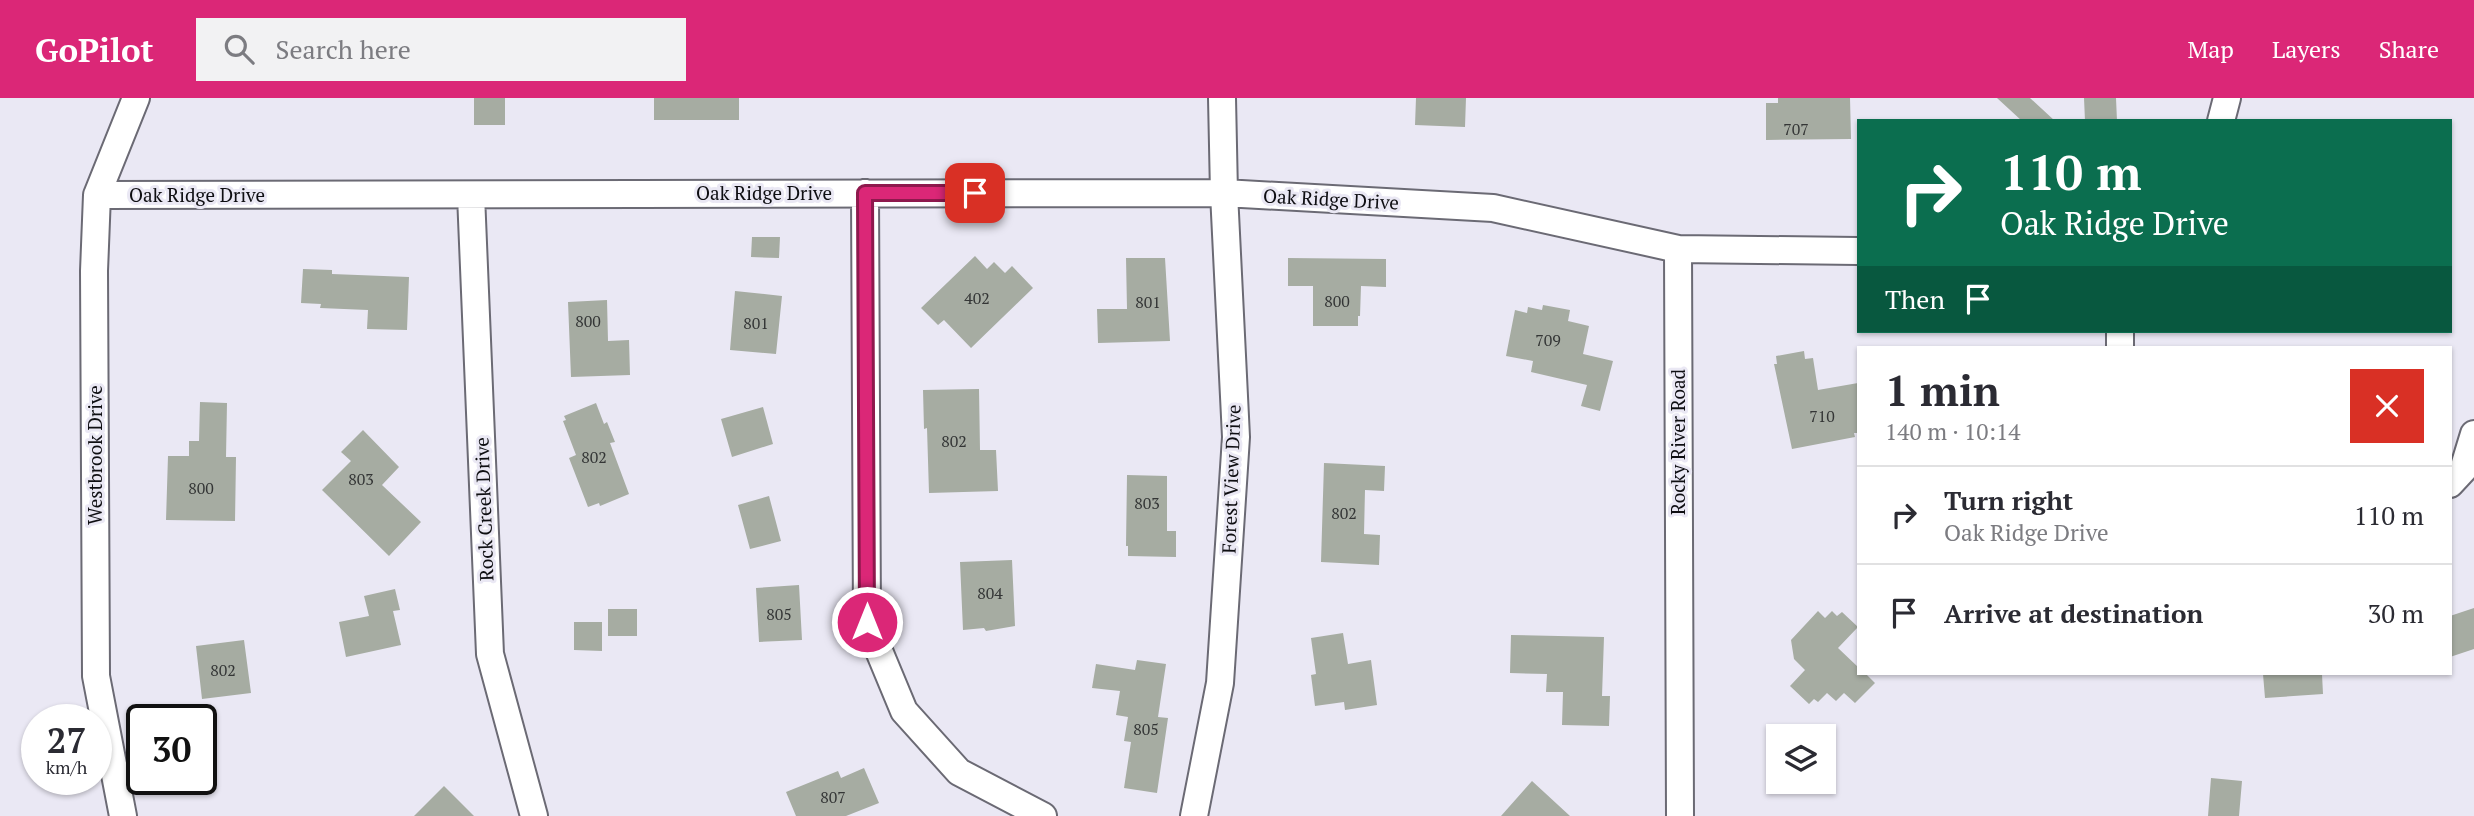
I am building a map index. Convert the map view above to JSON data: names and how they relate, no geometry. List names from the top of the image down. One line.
{"streets":{"street":["Oak Ridge Drive","Rocky River Road","Westbrook Drive","Forest View Drive","Rock Creek Drive"]},"crossings":[["Oak Ridge Drive","Rocky River Road"],["Oak Ridge Drive","Westbrook Drive"],["Oak Ridge Drive","Forest View Drive"],["Oak Ridge Drive","Rock Creek Drive"]],"house_numbers":["707","402","800","801","800","801","709","710","802","802","803","800","803","802","804","805","802","805","807"],"page":{"header":"GoPilot","search":"Search here","nav":["Map","Layers","Share"],"turn":["110 m","Oak Ridge Drive"],"then":"Then","heading":["1 min","140 m · 10:14"],"list":[{"name":"Turn right","note":"Oak Ridge Drive","value":"110 m"},{"name":"Arrive at destination","value":"30 m"}],"speed":"27 km/h","limit":"30"}}
